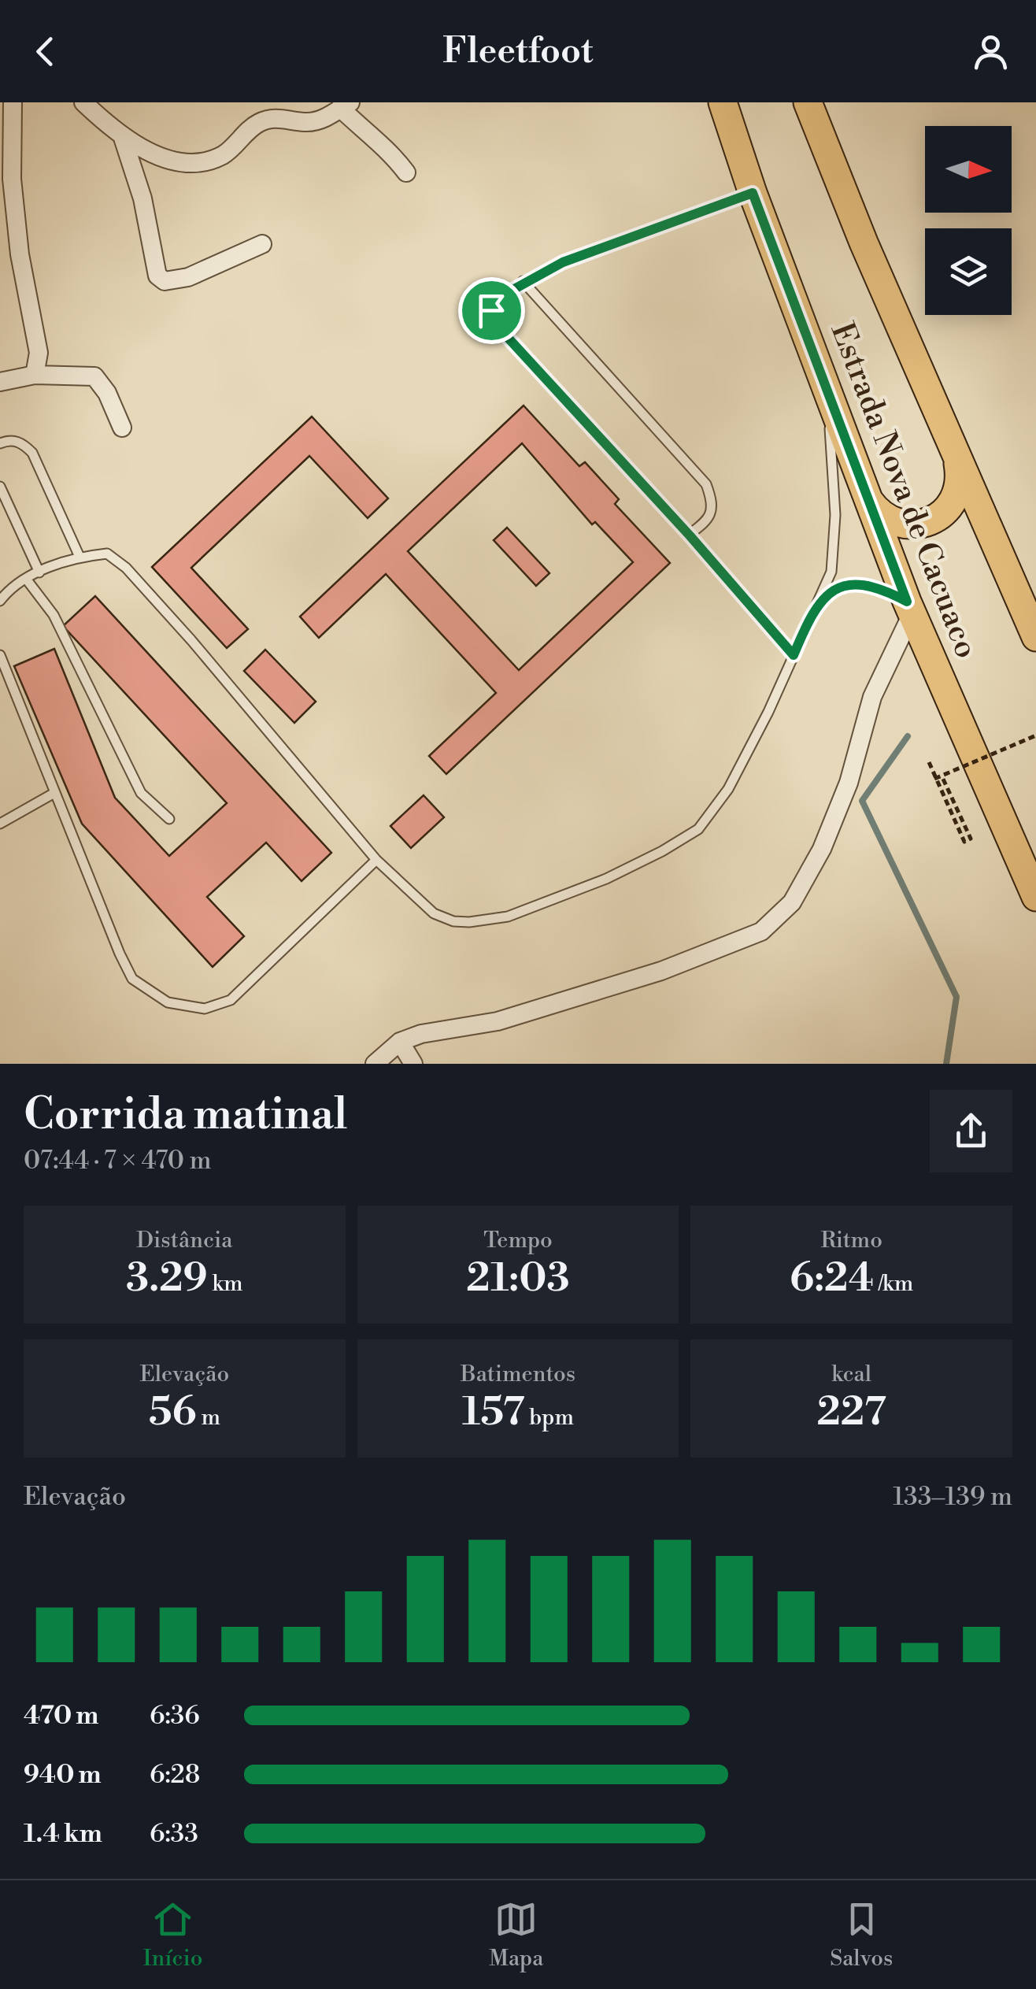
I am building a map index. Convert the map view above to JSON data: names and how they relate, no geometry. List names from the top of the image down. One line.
{"streets":{"main road":["Estrada Nova de Cacuaco"]},"north":"right","page":{"header":"Fleetfoot","heading":["Corrida matinal","07:44 · 7 × 470 m"],"stats":[["Distância","3.29 km"],["Tempo","21:03"],["Ritmo","6:24 /km"],["Elevação","56 m"],["Batimentos","157 bpm"],["kcal","227"]],"chart":["Elevação","133–139 m"],"list":[{"name":"470 m","note":"6:36"},{"name":"940 m","note":"6:28"},{"name":"1.4 km","note":"6:33"}],"tabs":["Início","Mapa","Salvos"]}}
